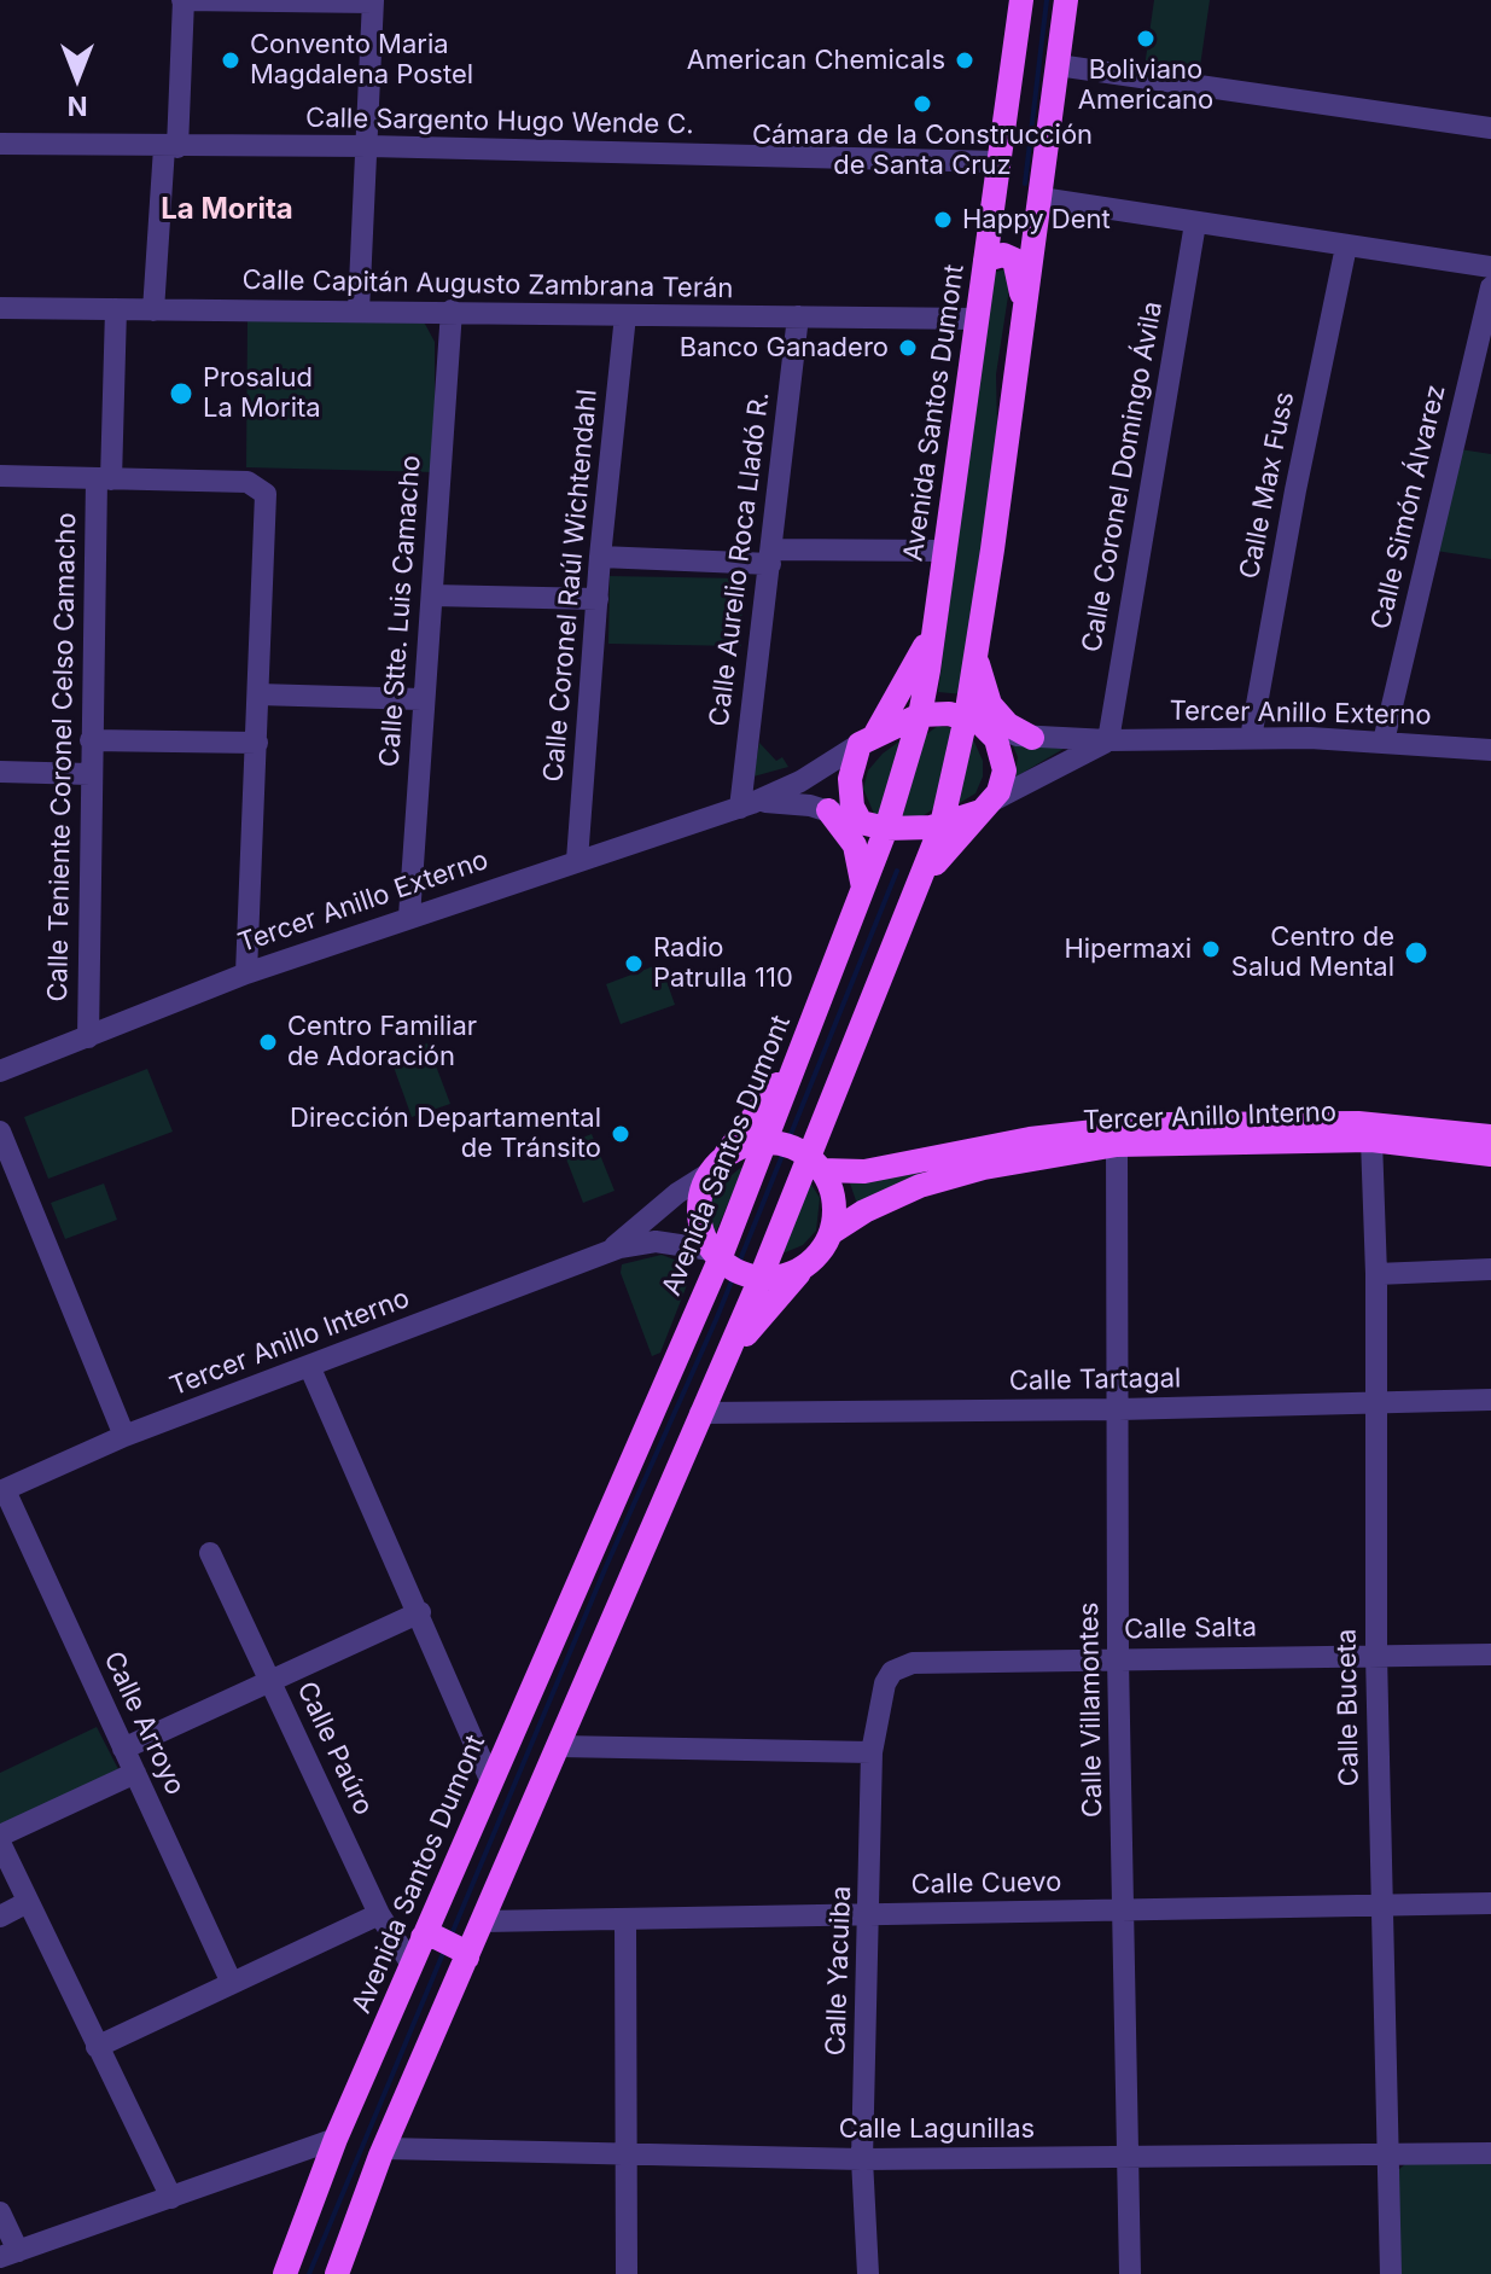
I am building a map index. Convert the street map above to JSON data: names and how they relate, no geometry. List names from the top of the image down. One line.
{"streets":{"main road":["Avenida Santos Dumont","Tercer Anillo Interno"],"street":["Calle Sargento Hugo Wende C.","Calle Capitán Augusto Zambrana Terán","Calle Coronel Domingo Ávila","Calle Max Fuss","Calle Simón Álvarez","Calle Aurelio Roca Lladó R.","Calle Coronel Raúl Wichtendahl","Calle Stte. Luis Camacho","Tercer Anillo Externo","Calle Teniente Coronel Celso Camacho","Calle Tartagal","Calle Salta","Calle Buceta","Calle Villamontes","Calle Arroyo","Calle Paúro","Calle Cuevo","Calle Yacuiba","Calle Lagunillas"]},"crossings":[["Calle Sargento Hugo Wende C.","Avenida Santos Dumont"],["Calle Capitán Augusto Zambrana Terán","Avenida Santos Dumont"],["Calle Capitán Augusto Zambrana Terán","Calle Aurelio Roca Lladó R."],["Calle Capitán Augusto Zambrana Terán","Calle Coronel Raúl Wichtendahl"],["Calle Capitán Augusto Zambrana Terán","Calle Stte. Luis Camacho"],["Calle Capitán Augusto Zambrana Terán","Calle Teniente Coronel Celso Camacho"],["Avenida Santos Dumont","Tercer Anillo Interno"],["Avenida Santos Dumont","Calle Tartagal"],["Avenida Santos Dumont","Calle Paúro"],["Avenida Santos Dumont","Calle Cuevo"],["Avenida Santos Dumont","Calle Lagunillas"],["Calle Coronel Domingo Ávila","Tercer Anillo Externo"],["Calle Max Fuss","Tercer Anillo Externo"],["Calle Simón Álvarez","Tercer Anillo Externo"],["Calle Aurelio Roca Lladó R.","Tercer Anillo Externo"],["Calle Coronel Raúl Wichtendahl","Tercer Anillo Externo"],["Calle Stte. Luis Camacho","Tercer Anillo Externo"],["Tercer Anillo Externo","Calle Teniente Coronel Celso Camacho"],["Tercer Anillo Interno","Calle Buceta"],["Tercer Anillo Interno","Calle Villamontes"],["Tercer Anillo Interno","Calle Arroyo"],["Calle Tartagal","Calle Buceta"],["Calle Tartagal","Calle Villamontes"],["Calle Salta","Calle Buceta"],["Calle Salta","Calle Villamontes"],["Calle Salta","Calle Yacuiba"],["Calle Buceta","Calle Cuevo"],["Calle Buceta","Calle Lagunillas"],["Calle Villamontes","Calle Cuevo"],["Calle Villamontes","Calle Lagunillas"],["Calle Cuevo","Calle Yacuiba"],["Calle Yacuiba","Calle Lagunillas"]],"districts":["La Morita"],"places":["Boliviano Americano","Convento Maria Magdalena Postel","American Chemicals","Cámara de la Construcción de Santa Cruz","Happy Dent","Banco Ganadero","Prosalud La Morita","Hipermaxi","Centro de Salud Mental","Radio Patrulla 110","Centro Familiar de Adoración","Dirección Departamental de Tránsito"],"north":"bottom"}
